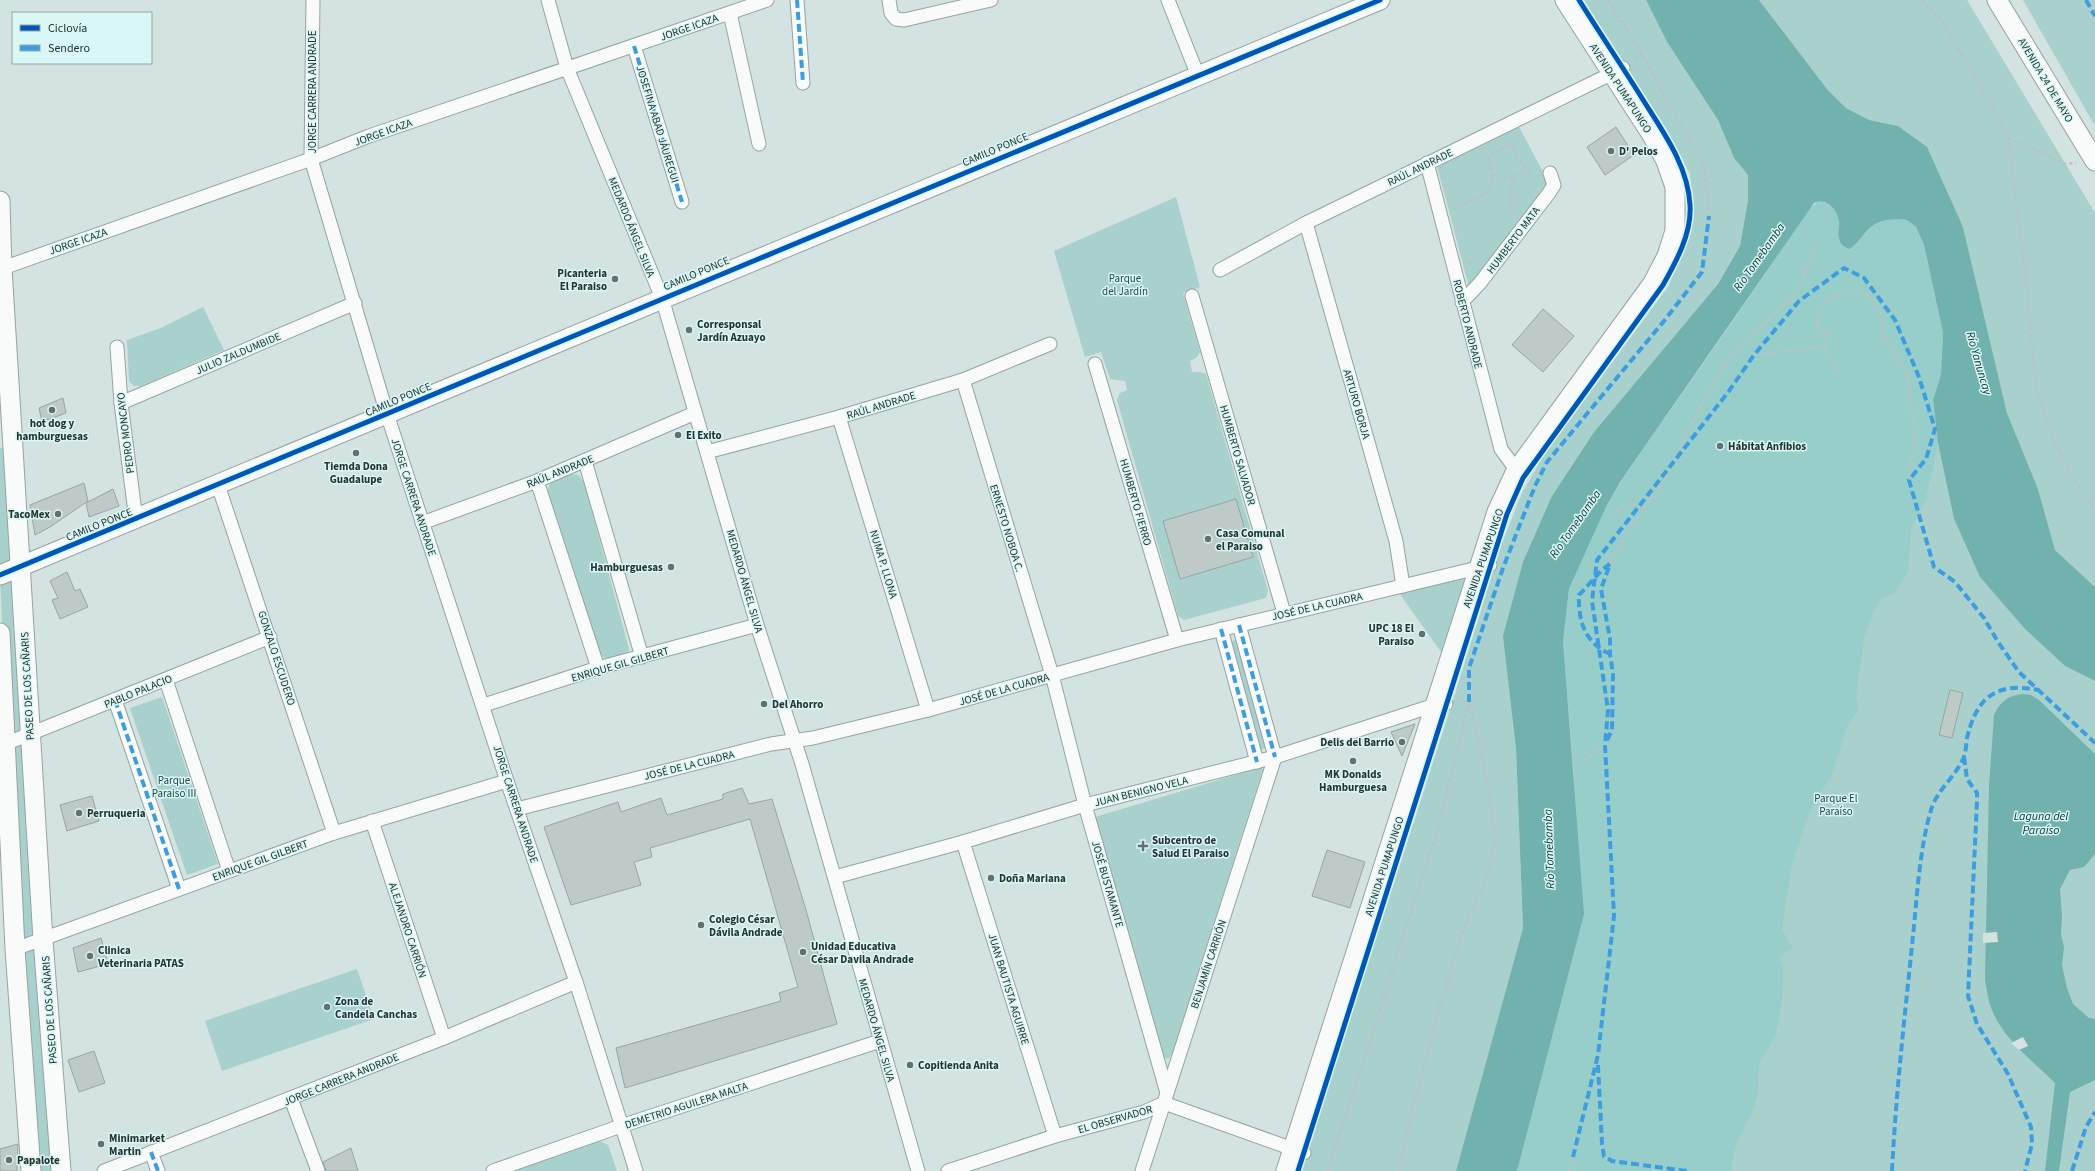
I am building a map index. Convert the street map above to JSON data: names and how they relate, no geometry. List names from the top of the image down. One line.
{"streets":{"main road":["AVENIDA 24 DE MAYO","AVENIDA PUMAPUNGO","CAMILO PONCE","PASEO DE LOS CAÑARIS"],"street":["JORGE ICAZA","JORGE CARRERA ANDRADE","JOSEFINA ABAD JÁUREGUI","RAÚL ANDRADE","MEDARDO ÁNGEL SILVA","HUMBERTO MATA","ROBERTO ANDRADE","JULIO ZALDUMBIDE","ARTURO BORJA","PEDRO MONCAYO","HUMBERTO SALVADOR","HUMBERTO FIERRO","ERNESTO NOBOA C.","NUMA P. LLONA","JOSÉ DE LA CUADRA","GONZALO ESCUDERO","ENRIQUE GIL GILBERT","PABLO PALACIO","JUAN BENIGNO VELA","JOSÉ BUSTAMANTE","ALEJANDRO CARRIÓN","BENJAMÍN CARRIÓN","JUAN BAUTISTA AGUIRRE","DEMETRIO AGUILERA MALTA","EL OBSERVADOR"]},"crossings":[["JORGE ICAZA","JORGE CARRERA ANDRADE"],["JORGE ICAZA","JOSEFINA ABAD JÁUREGUI"],["JORGE ICAZA","MEDARDO ÁNGEL SILVA"],["JORGE ICAZA","PASEO DE LOS CAÑARIS"],["AVENIDA PUMAPUNGO","RAÚL ANDRADE"],["AVENIDA PUMAPUNGO","ROBERTO ANDRADE"],["AVENIDA PUMAPUNGO","JOSÉ DE LA CUADRA"],["AVENIDA PUMAPUNGO","JUAN BENIGNO VELA"],["AVENIDA PUMAPUNGO","EL OBSERVADOR"],["JORGE CARRERA ANDRADE","CAMILO PONCE"],["JORGE CARRERA ANDRADE","RAÚL ANDRADE"],["JORGE CARRERA ANDRADE","JULIO ZALDUMBIDE"],["JORGE CARRERA ANDRADE","JOSÉ DE LA CUADRA"],["JORGE CARRERA ANDRADE","ENRIQUE GIL GILBERT"],["JORGE CARRERA ANDRADE","ALEJANDRO CARRIÓN"],["JORGE CARRERA ANDRADE","DEMETRIO AGUILERA MALTA"],["CAMILO PONCE","MEDARDO ÁNGEL SILVA"],["CAMILO PONCE","PEDRO MONCAYO"],["CAMILO PONCE","GONZALO ESCUDERO"],["CAMILO PONCE","PASEO DE LOS CAÑARIS"],["RAÚL ANDRADE","MEDARDO ÁNGEL SILVA"],["RAÚL ANDRADE","ROBERTO ANDRADE"],["RAÚL ANDRADE","ARTURO BORJA"],["RAÚL ANDRADE","ERNESTO NOBOA C."],["RAÚL ANDRADE","NUMA P. LLONA"],["MEDARDO ÁNGEL SILVA","JOSÉ DE LA CUADRA"],["MEDARDO ÁNGEL SILVA","ENRIQUE GIL GILBERT"],["MEDARDO ÁNGEL SILVA","JUAN BENIGNO VELA"],["MEDARDO ÁNGEL SILVA","DEMETRIO AGUILERA MALTA"],["HUMBERTO MATA","ROBERTO ANDRADE"],["JULIO ZALDUMBIDE","PEDRO MONCAYO"],["ARTURO BORJA","JOSÉ DE LA CUADRA"],["HUMBERTO SALVADOR","JOSÉ DE LA CUADRA"],["HUMBERTO FIERRO","JOSÉ DE LA CUADRA"],["ERNESTO NOBOA C.","JOSÉ DE LA CUADRA"],["ERNESTO NOBOA C.","JOSÉ BUSTAMANTE"],["NUMA P. LLONA","JOSÉ DE LA CUADRA"],["JOSÉ DE LA CUADRA","JOSÉ BUSTAMANTE"],["GONZALO ESCUDERO","ENRIQUE GIL GILBERT"],["GONZALO ESCUDERO","PABLO PALACIO"],["ENRIQUE GIL GILBERT","PASEO DE LOS CAÑARIS"],["ENRIQUE GIL GILBERT","ALEJANDRO CARRIÓN"],["PASEO DE LOS CAÑARIS","PABLO PALACIO"],["JUAN BENIGNO VELA","JOSÉ BUSTAMANTE"],["JUAN BENIGNO VELA","BENJAMÍN CARRIÓN"],["JUAN BENIGNO VELA","JUAN BAUTISTA AGUIRRE"],["JOSÉ BUSTAMANTE","BENJAMÍN CARRIÓN"],["JOSÉ BUSTAMANTE","EL OBSERVADOR"],["BENJAMÍN CARRIÓN","EL OBSERVADOR"],["JUAN BAUTISTA AGUIRRE","EL OBSERVADOR"]],"water":["Río Tomebamba","Río Yanuncay","Laguna del Paraíso"],"parks":["Parque del Jardín","Parque Paraiso III","Parque El Paraíso"],"places":{"other":["D' Pelos","Picanteria El Paraiso","Corresponsal Jardín Azuayo","hot dog y hamburguesas","El Exito","Hábitat Anfibios","Tiemda Dona Guadalupe","TacoMex","Casa Comunal el Paraiso","Hamburguesas","UPC 18 El Paraiso","Del Ahorro","Delis del Barrio","MK Donalds Hamburguesa","Perruqueria","Doña Mariana","Colegio César Dávila Andrade","Unidad Educativa César Davila Andrade","Clinica Veterinaria PATAS","Zona de Candela Canchas","Copitienda Anita","Minimarket Martin","Papalote"],"health":["Subcentro de Salud El Paraiso"]},"legend":["Ciclovía","Sendero"]}
